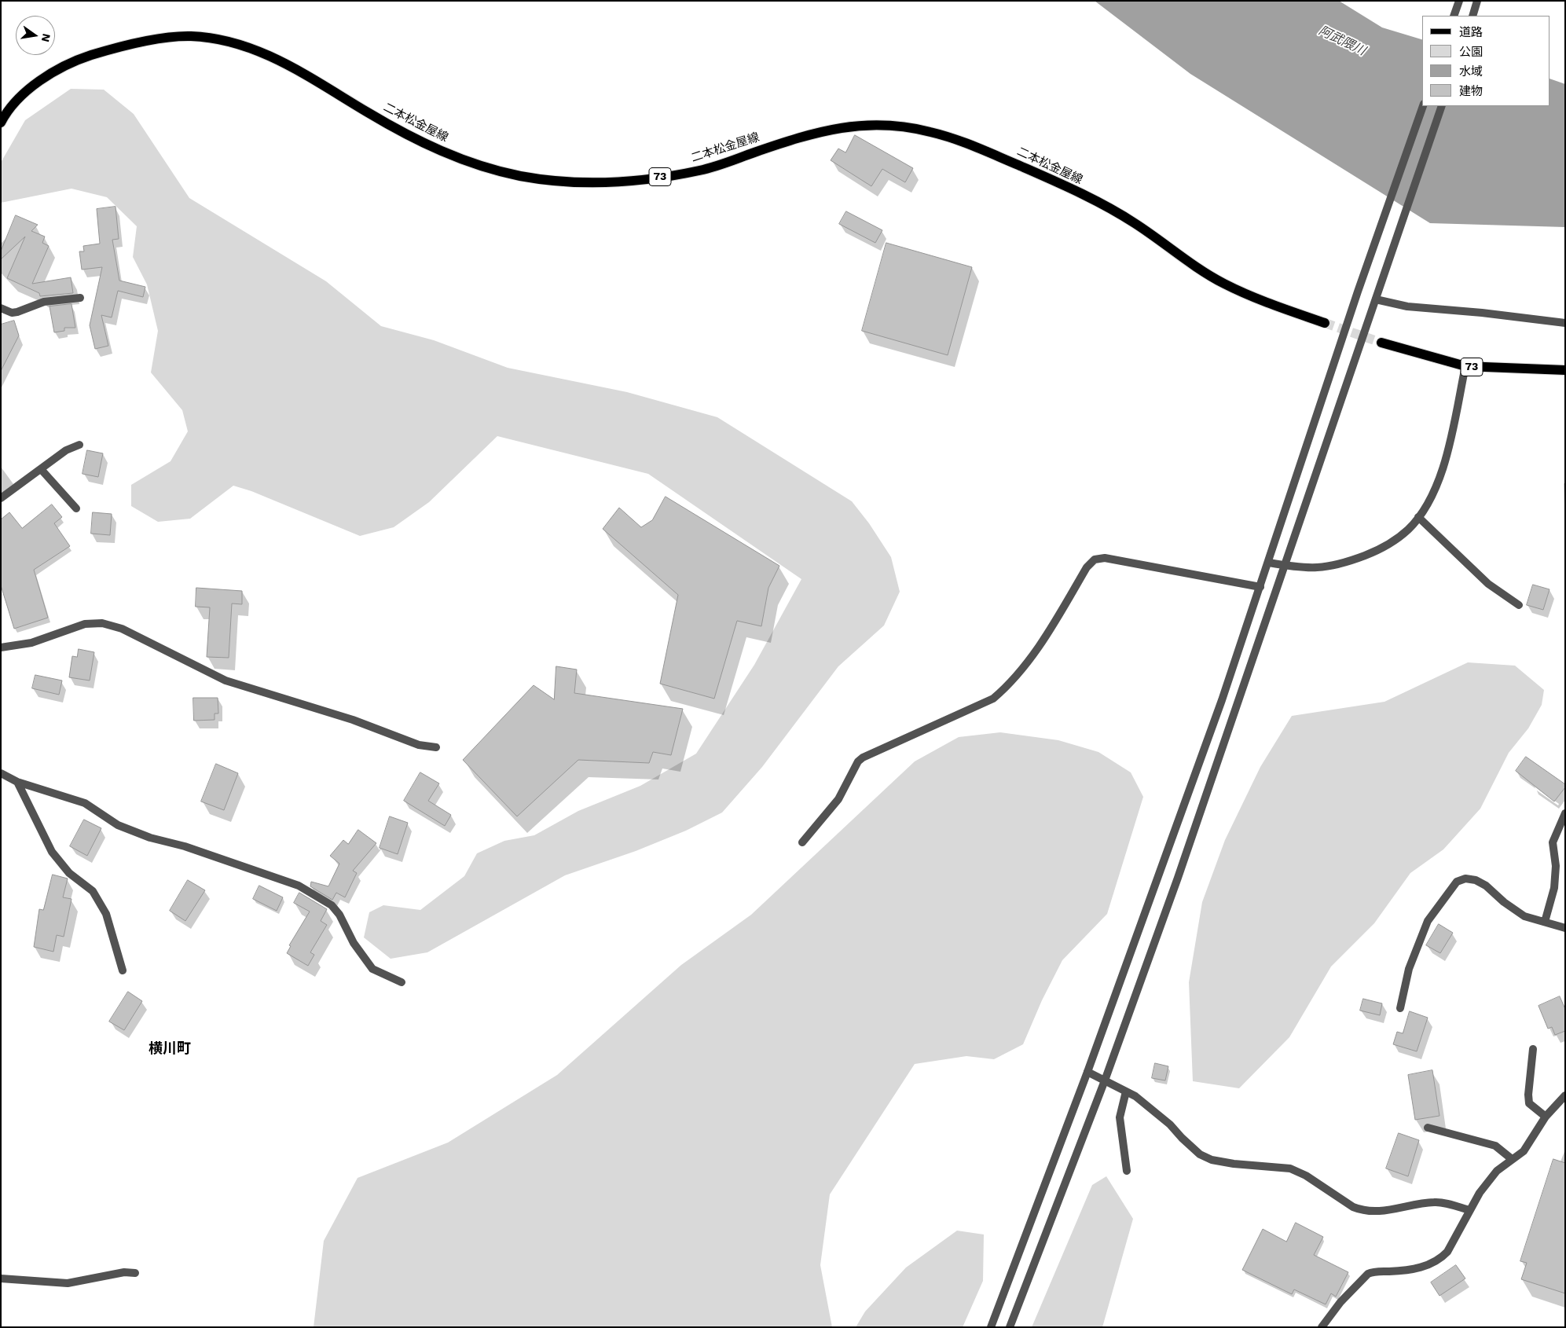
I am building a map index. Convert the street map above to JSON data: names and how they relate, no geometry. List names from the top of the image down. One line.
{"streets":{"main road":["二本松金屋線","73"]},"districts":["横川町"],"water":["阿武隈川"],"legend":["道路","公園","水域","建物"],"north":"right"}
